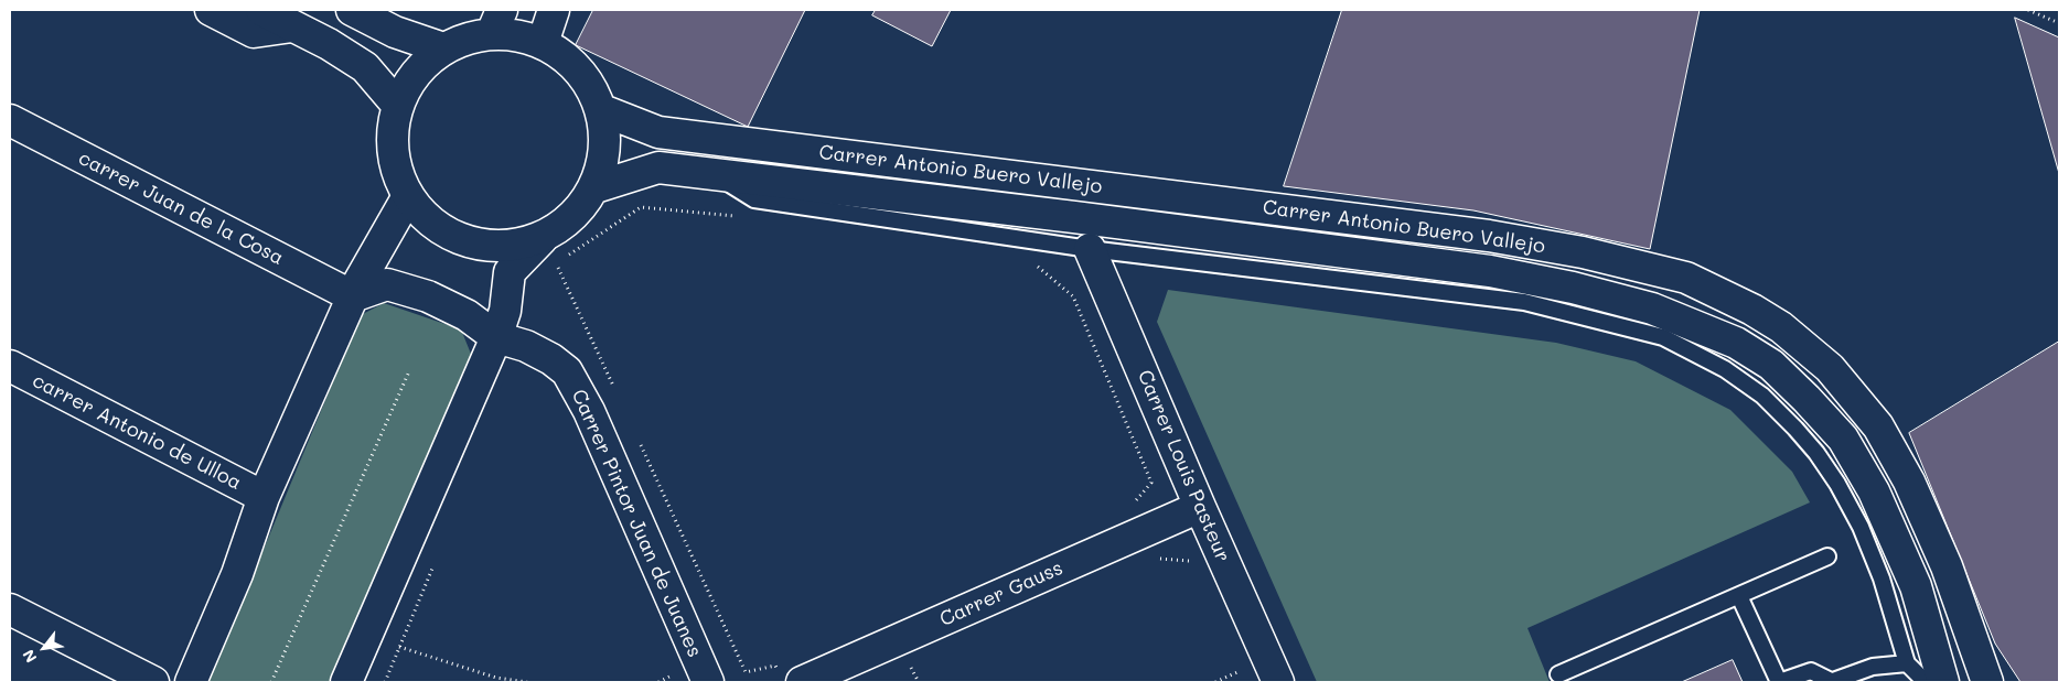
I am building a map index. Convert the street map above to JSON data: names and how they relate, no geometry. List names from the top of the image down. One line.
{"streets":{"main road":["Carrer Antonio Buero Vallejo","carrer Juan de la Cosa","carrer Antonio de Ulloa","Carrer Louis Pasteur","Carrer Pintor Juan de Juanes","Carrer Gauss"]},"crossings":[["carrer Juan de la Cosa","Carrer Pintor Juan de Juanes"],["Carrer Louis Pasteur","Carrer Gauss"]],"north":"bottom left"}
